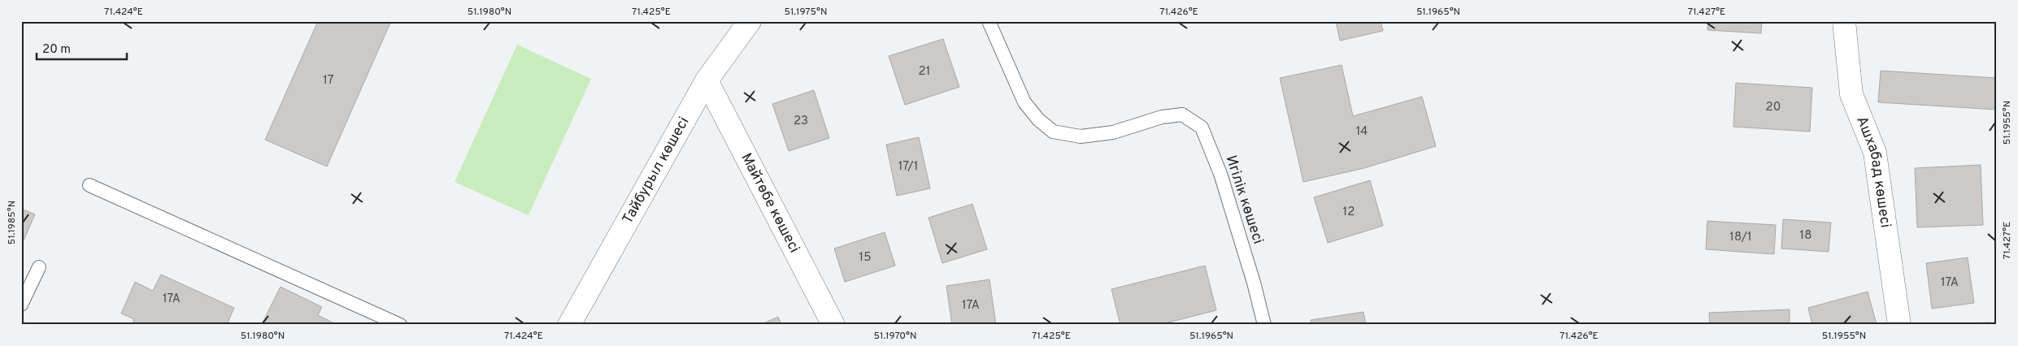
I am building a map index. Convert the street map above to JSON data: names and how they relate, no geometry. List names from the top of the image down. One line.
{"streets":{"street":["Тайбурыл көшесі","Ашхабад көшесі","Майтөбе көшесі"],"lane":["Игілік көшесі"]},"crossings":[["Тайбурыл көшесі","Майтөбе көшесі"]],"house_numbers":["21","17","20","23","14","17/1","12","18","18/1","15","17А","17А","17А"],"scale_bar":"20 m","coordinates":["71.424°E","51.1980°N","71.425°E","51.1975°N","71.426°E","51.1965°N","71.427°E","51.1955°N","51.1985°N","51.1970°N"]}
